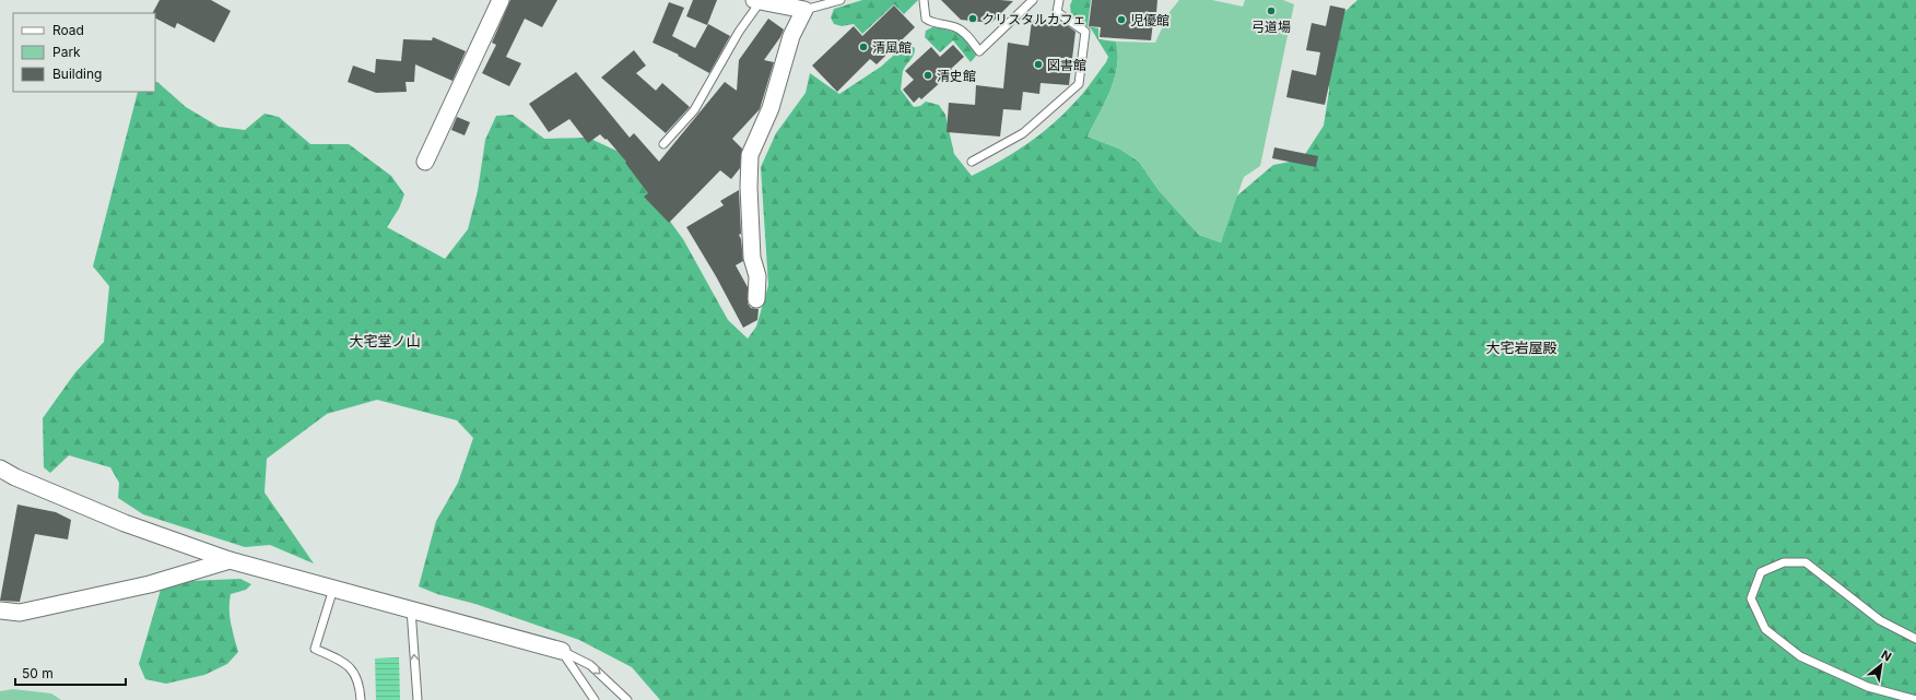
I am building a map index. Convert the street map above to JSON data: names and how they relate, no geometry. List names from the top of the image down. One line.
{"districts":["大宅堂ノ山","大宅岩屋殿"],"places":["弓道場","クリスタルカフェ","児優館","清風館","図書館","清史館"],"legend":["Road","Park","Building"],"scale_bar":"50 m","north":"top right"}
